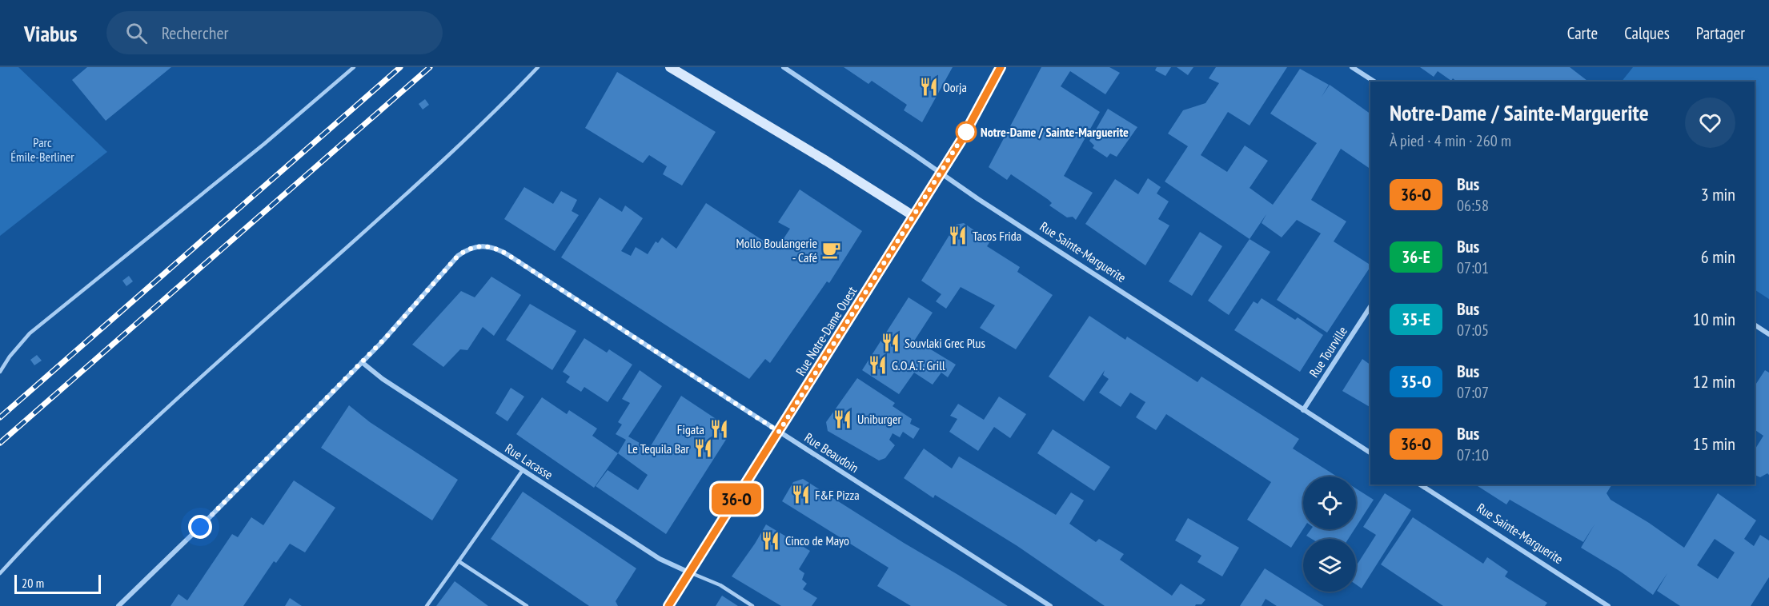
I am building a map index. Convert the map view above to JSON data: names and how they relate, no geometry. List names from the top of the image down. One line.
{"streets":{"main road":["Rue Notre-Dame Ouest"],"street":["Rue Sainte-Marguerite","Rue Tourville","Rue Beaudoin","Rue Lacasse"]},"crossings":[["Rue Sainte-Marguerite","Rue Notre-Dame Ouest"],["Rue Sainte-Marguerite","Rue Tourville"],["Rue Notre-Dame Ouest","Rue Beaudoin"],["Rue Notre-Dame Ouest","Rue Lacasse"],["Rue Beaudoin","Rue Lacasse"]],"parks":["Parc Émile-Berliner"],"places":{"restaurant":["Oorja","Tacos Frida","Souvlaki Grec Plus","G.O.A.T. Grill","Uniburger","Figata","Le Tequila Bar","F&F Pizza","Cinco de Mayo"],"other":["Notre-Dame / Sainte-Marguerite"],"cafe":["Mollo Boulangerie - Café"]},"lines":["bus line 36-O"],"scale_bar":"20 m","page":{"header":"Viabus","search":"Rechercher","nav":["Carte","Calques","Partager"],"on_map":"36-O","heading":["Notre-Dame / Sainte-Marguerite","À pied · 4 min · 260 m"],"list":[{"mark":"36-O","name":"Bus","note":"06:58","value":"3 min"},{"mark":"36-E","name":"Bus","note":"07:01","value":"6 min"},{"mark":"35-E","name":"Bus","note":"07:05","value":"10 min"},{"mark":"35-O","name":"Bus","note":"07:07","value":"12 min"},{"mark":"36-O","name":"Bus","note":"07:10","value":"15 min"}],"scale":"20 m"}}
